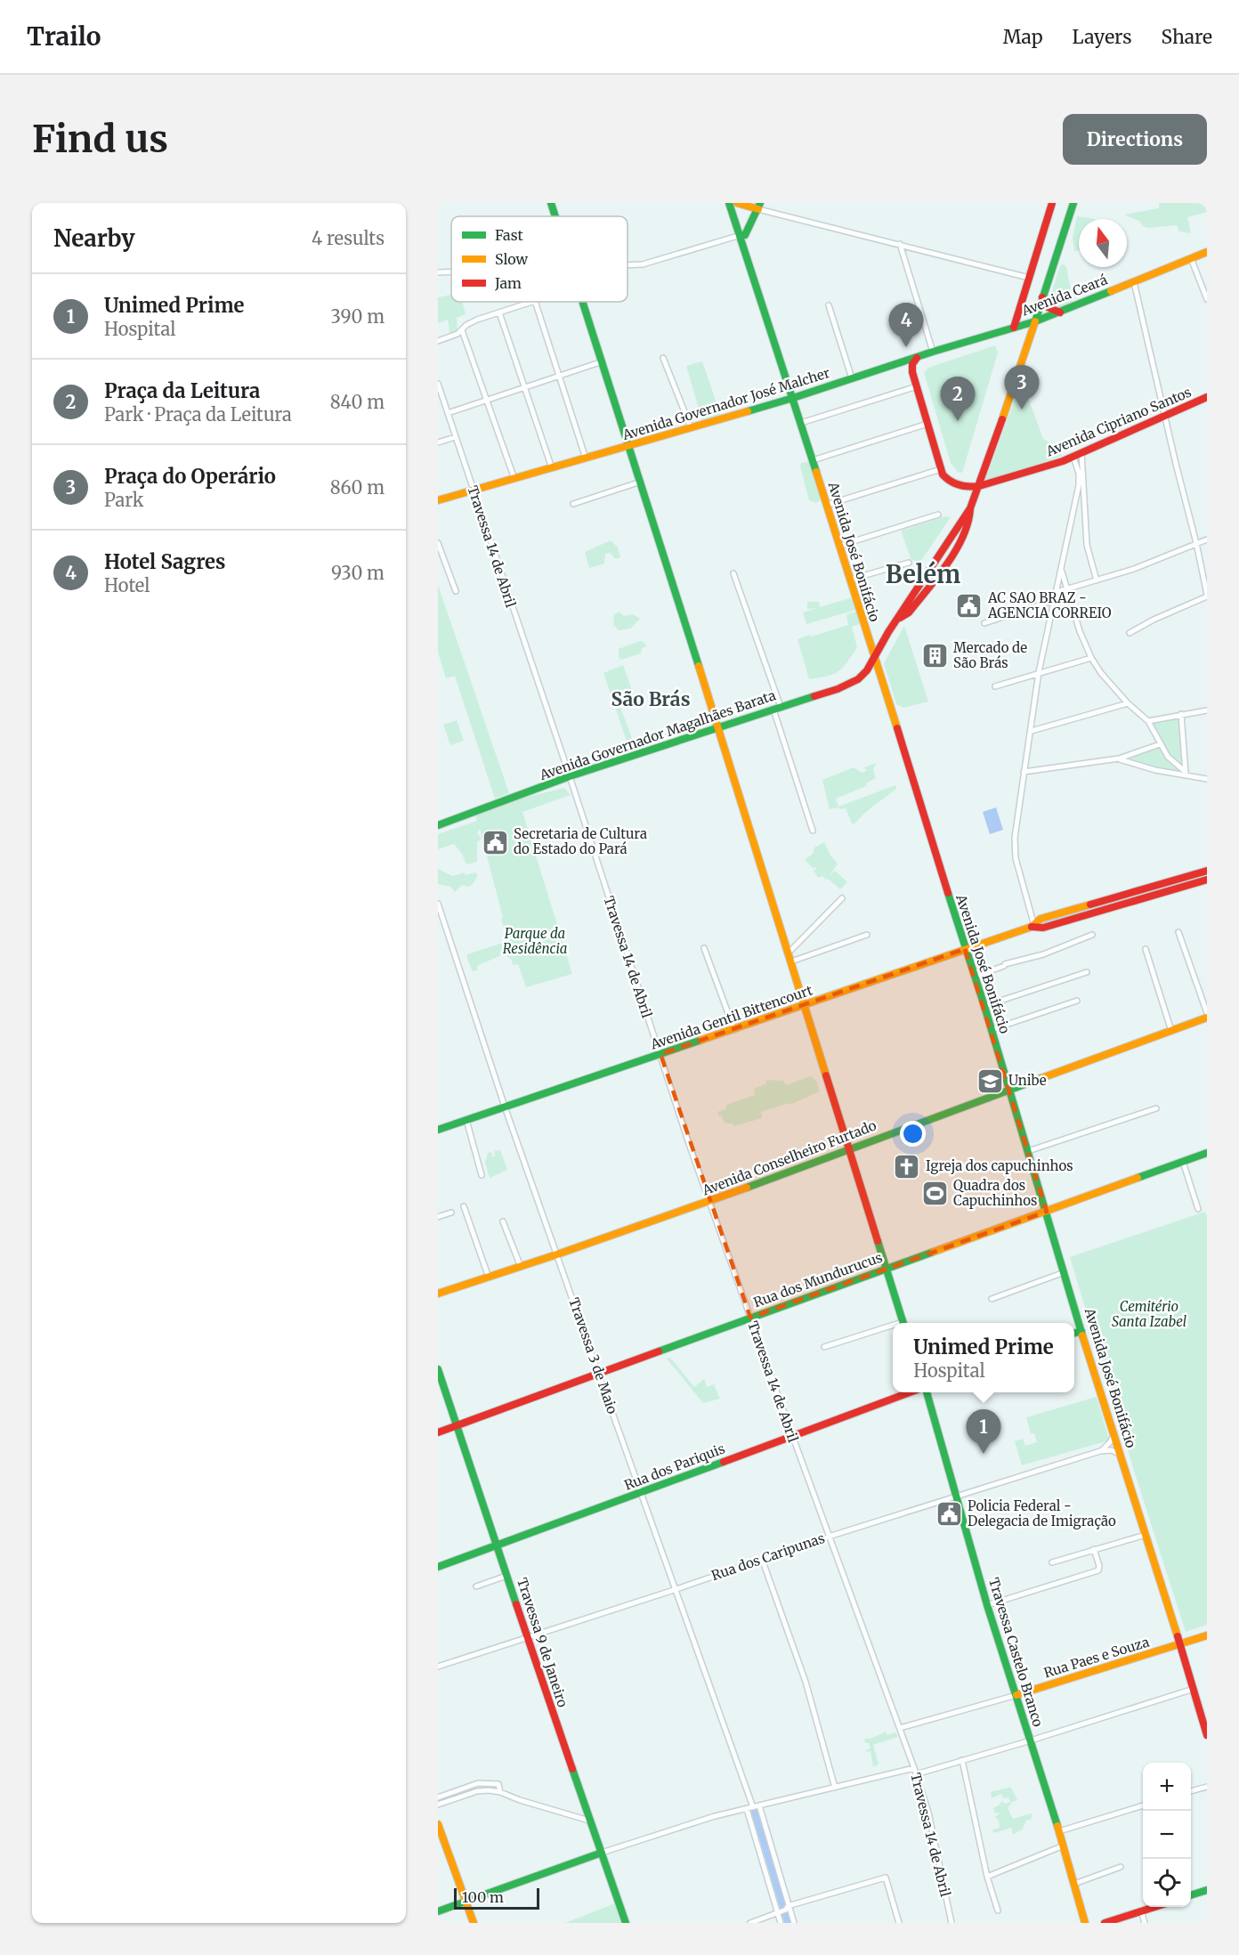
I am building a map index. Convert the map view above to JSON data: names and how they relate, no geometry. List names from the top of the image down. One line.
{"streets":{"main road":["Avenida Ceará","Avenida Governador José Malcher","Avenida Cipriano Santos","Avenida José Bonifácio","Avenida Governador Magalhães Barata","Avenida Gentil Bittencourt","Avenida Conselheiro Furtado","Rua dos Mundurucus","Rua dos Pariquis","Travessa 9 de Janeiro","Travessa Castelo Branco","Rua Paes e Souza"],"street":["Travessa 14 de Abril","Travessa 3 de Maio","Rua dos Caripunas"]},"crossings":[["Avenida Ceará","Avenida Governador José Malcher"],["Avenida Governador José Malcher","Travessa 14 de Abril"],["Avenida Governador José Malcher","Avenida José Bonifácio"],["Travessa 14 de Abril","Avenida Governador Magalhães Barata"],["Travessa 14 de Abril","Avenida Gentil Bittencourt"],["Travessa 14 de Abril","Avenida Conselheiro Furtado"],["Travessa 14 de Abril","Rua dos Mundurucus"],["Travessa 14 de Abril","Rua dos Pariquis"],["Travessa 14 de Abril","Rua dos Caripunas"],["Travessa 14 de Abril","Rua Paes e Souza"],["Avenida José Bonifácio","Avenida Governador Magalhães Barata"],["Avenida José Bonifácio","Avenida Gentil Bittencourt"],["Avenida José Bonifácio","Avenida Conselheiro Furtado"],["Avenida José Bonifácio","Rua dos Mundurucus"],["Avenida José Bonifácio","Rua dos Caripunas"],["Avenida José Bonifácio","Rua Paes e Souza"],["Avenida Gentil Bittencourt","Travessa 3 de Maio"],["Avenida Conselheiro Furtado","Travessa 3 de Maio"],["Rua dos Mundurucus","Travessa 3 de Maio"],["Rua dos Mundurucus","Travessa 9 de Janeiro"],["Travessa 3 de Maio","Rua dos Pariquis"],["Travessa 3 de Maio","Rua dos Caripunas"],["Rua dos Pariquis","Travessa 9 de Janeiro"],["Rua dos Caripunas","Travessa 9 de Janeiro"],["Rua dos Caripunas","Travessa Castelo Branco"],["Travessa Castelo Branco","Rua Paes e Souza"]],"districts":["Belém","São Brás"],"parks":["Parque da Residência","Cemitério Santa Izabel"],"places":{"public building":["AC SAO BRAZ - AGENCIA CORREIO","Secretaria de Cultura do Estado do Pará","Policia Federal - Delegacia de Imigração"],"building":["Mercado de São Brás"],"school or university":["Unibe"],"church":["Igreja dos capuchinhos"],"sports":["Quadra dos Capuchinhos"]},"legend":["Fast","Slow","Jam"],"scale_bar":"100 m","north":"top","page":{"header":"Trailo","nav":["Map","Layers","Share"],"buttons":"Directions","title":"Find us","heading":["Nearby","4 results"],"list":[{"mark":"1","name":"Unimed Prime","note":"Hospital","value":"390 m"},{"mark":"2","name":"Praça da Leitura","note":"Park · Praça da Leitura","value":"840 m"},{"mark":"3","name":"Praça do Operário","note":"Park","value":"860 m"},{"mark":"4","name":"Hotel Sagres","note":"Hotel","value":"930 m"}],"pins":["4","3","2","1"],"popup":["Unimed Prime","Hospital"],"map_buttons":["+","−"],"scale":"100 m"}}
